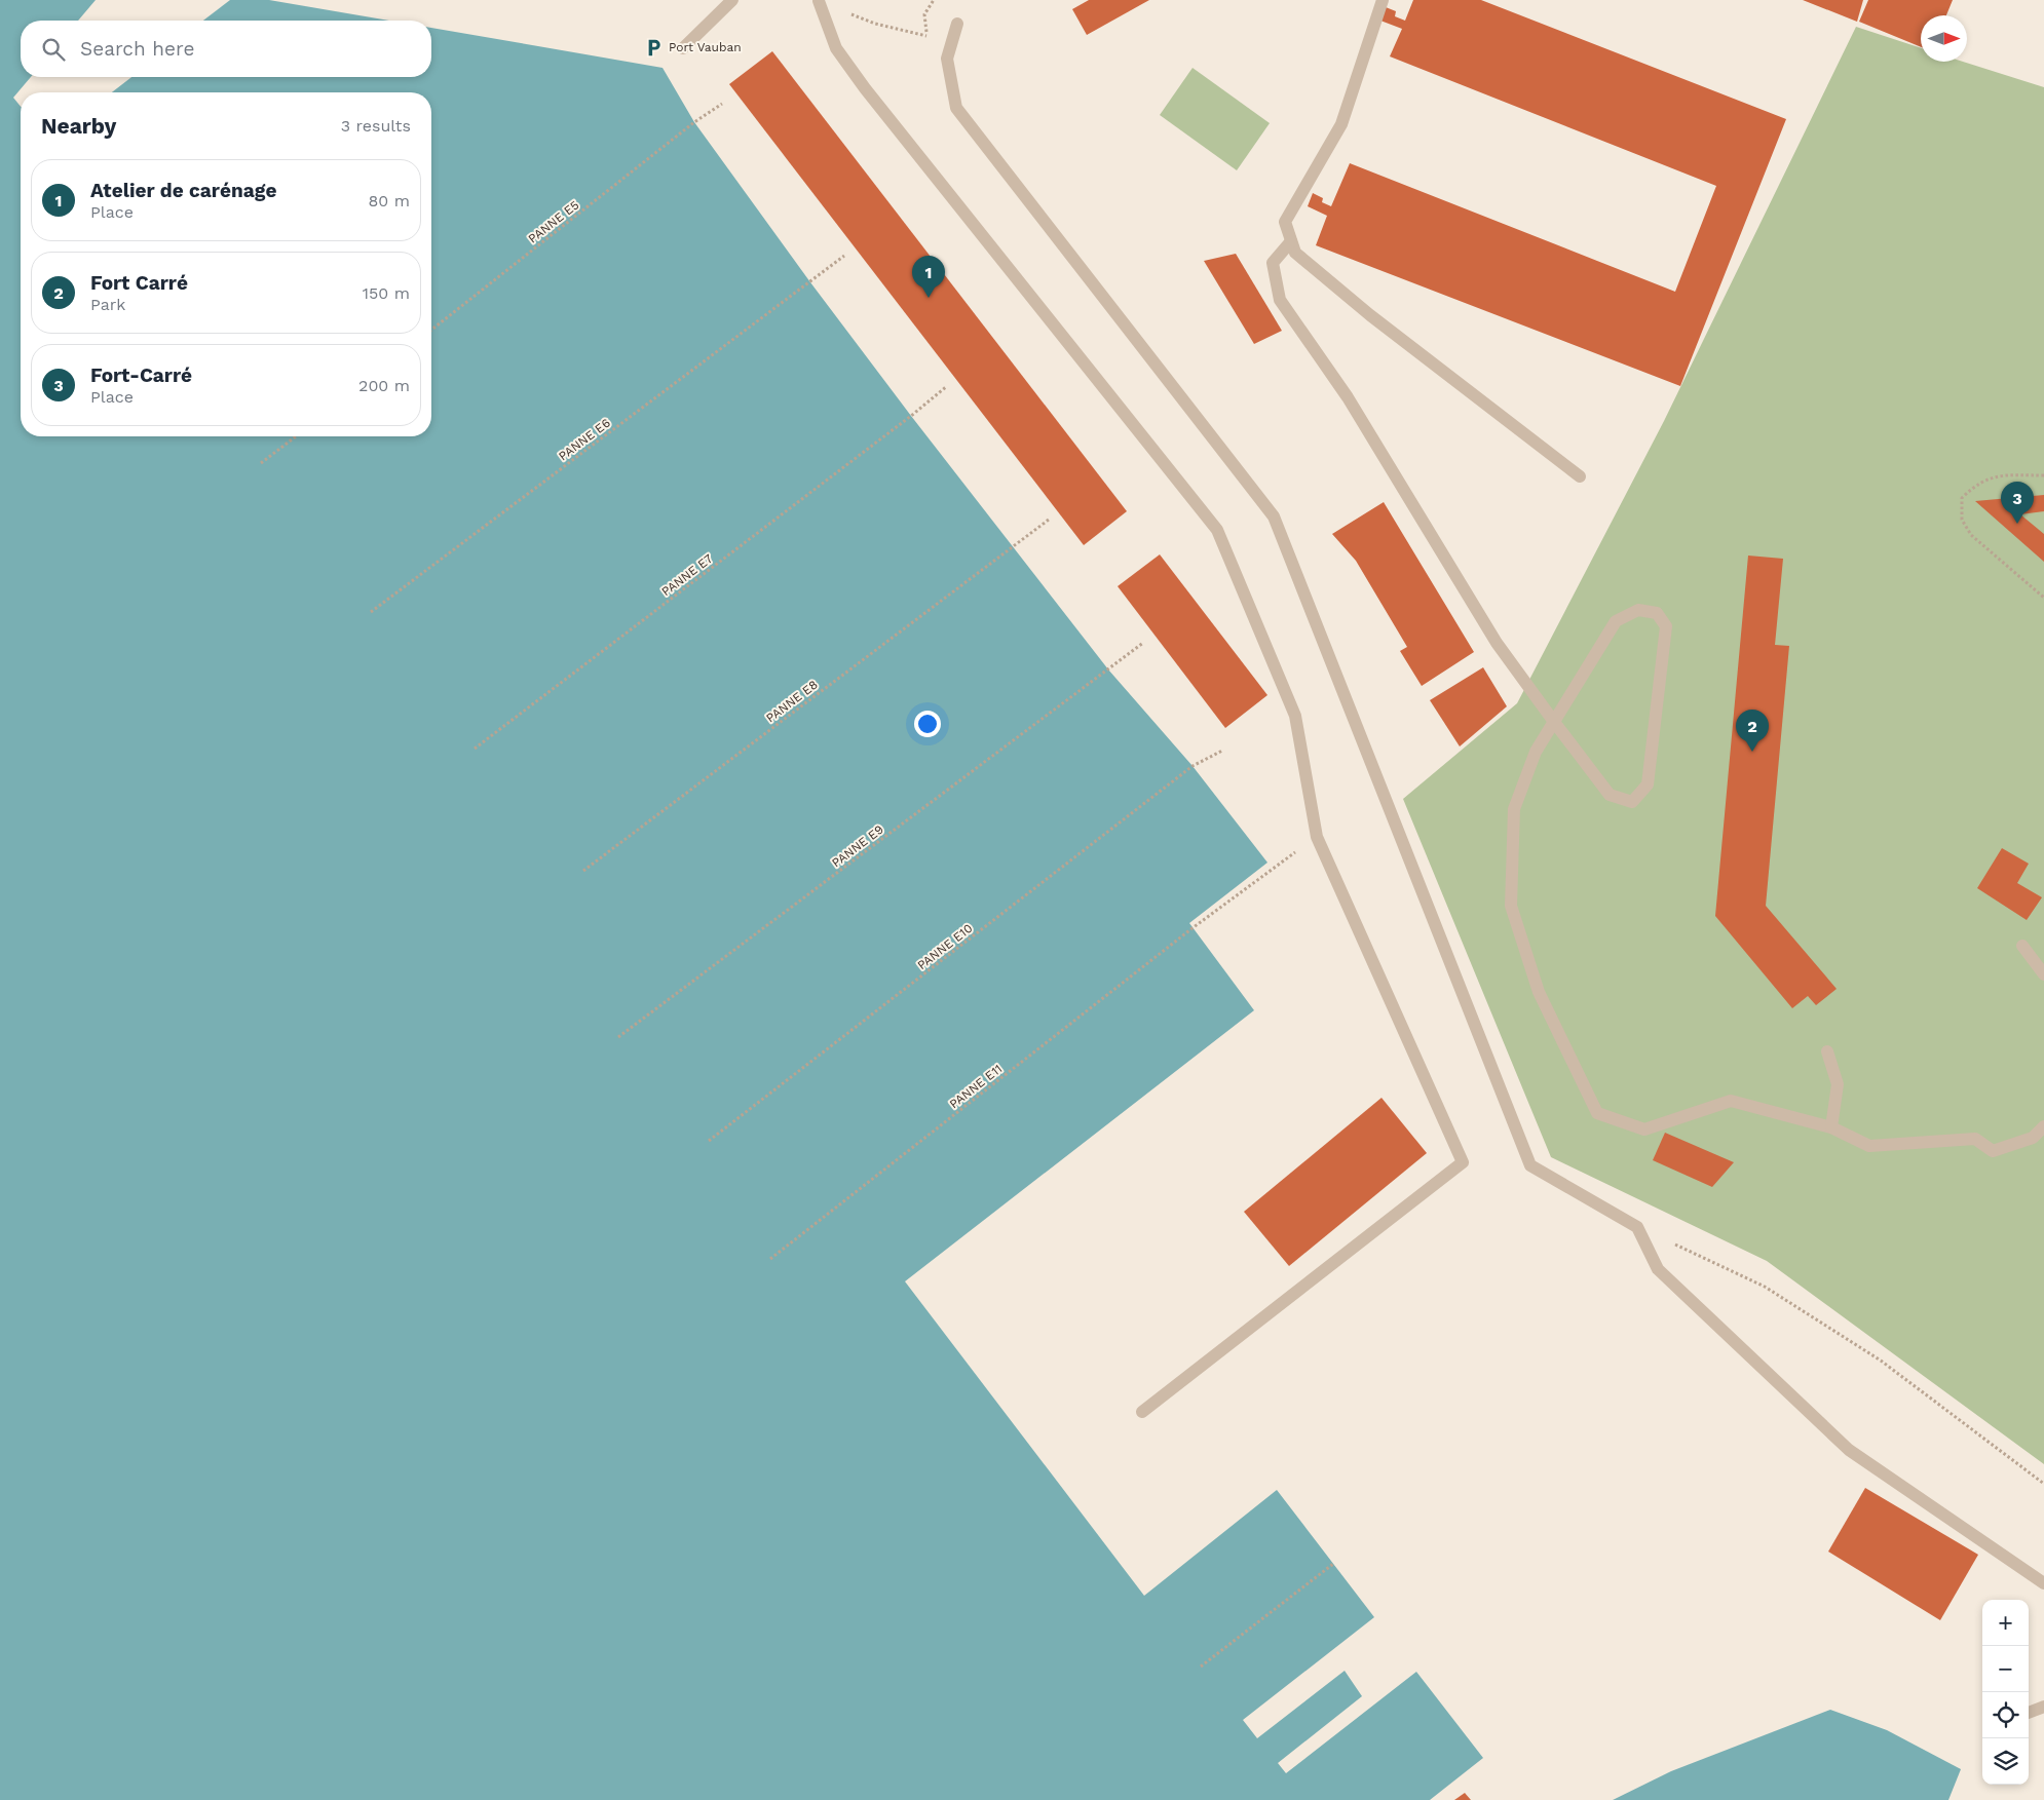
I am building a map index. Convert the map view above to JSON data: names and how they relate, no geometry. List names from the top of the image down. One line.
{"streets":{"path":["PANNE E5","PANNE E6","PANNE E7","PANNE E8","PANNE E9","PANNE E10","PANNE E11"]},"places":{"parking":["Port Vauban"]},"north":"right","page":{"search":"Search here","heading":["Nearby","3 results"],"list":[{"mark":"1","name":"Atelier de carénage","note":"Place","value":"80 m"},{"mark":"2","name":"Fort Carré","note":"Park","value":"150 m"},{"mark":"3","name":"Fort-Carré","note":"Place","value":"200 m"}],"pins":["1","3","2"],"map_buttons":["+","−"]}}
